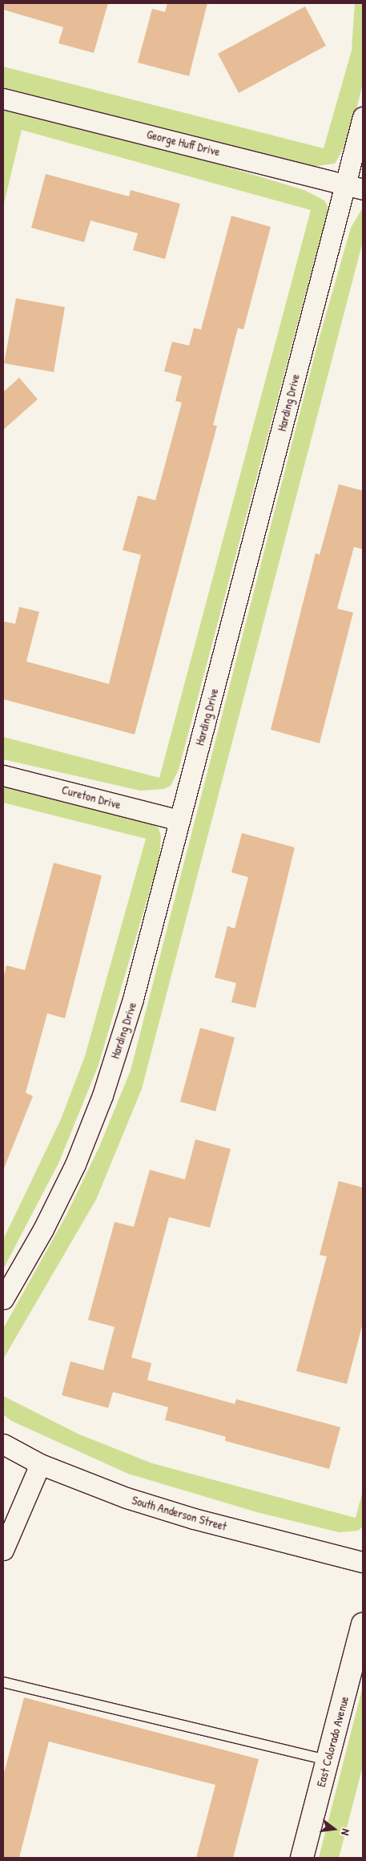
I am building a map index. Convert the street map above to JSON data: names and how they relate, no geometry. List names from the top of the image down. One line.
{"streets":{"street":["George Huff Drive","Harding Drive","Cureton Drive","South Anderson Street","East Colorado Avenue"]},"crossings":[["George Huff Drive","Harding Drive"],["Harding Drive","Cureton Drive"]],"north":"right"}
